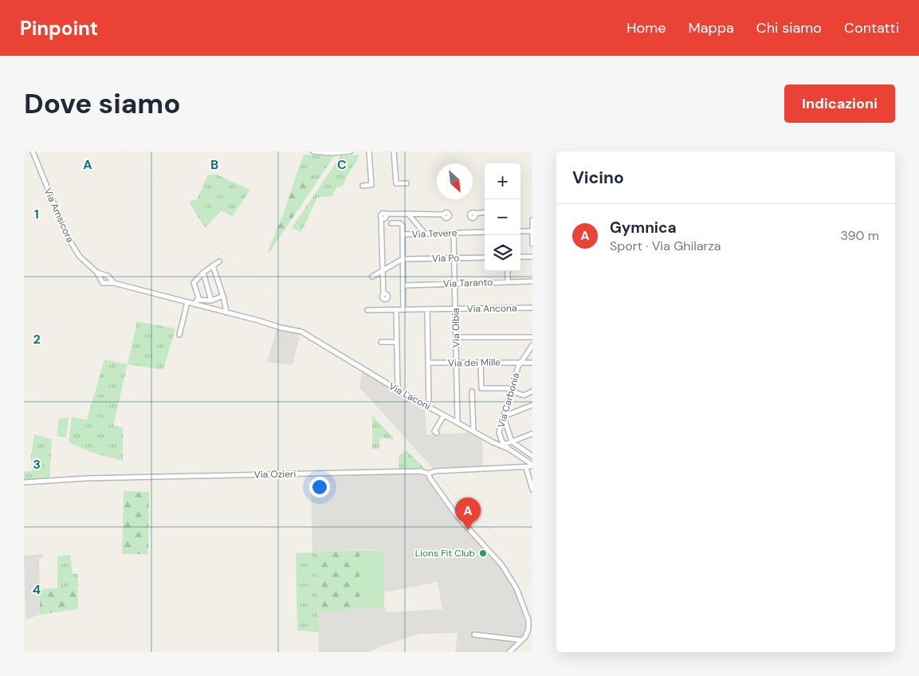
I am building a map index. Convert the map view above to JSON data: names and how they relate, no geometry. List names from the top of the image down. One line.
{"streets":{"street":["Via Amsicora","Via Tevere","Via Po","Via Taranto","Via Ancona","Via Olbia","Via dei Mille","Via Laconi","Via Carbonia","Via Ozieri"]},"crossings":[["Via Tevere","Via Olbia"],["Via Po","Via Olbia"],["Via Taranto","Via Olbia"],["Via Ancona","Via Olbia"],["Via Olbia","Via dei Mille"],["Via Olbia","Via Laconi"],["Via dei Mille","Via Carbonia"],["Via Laconi","Via Carbonia"],["Via Laconi","Via Ozieri"]],"places":["Lions Fit Club"],"north":"bottom right","page":{"header":"Pinpoint","nav":["Home","Mappa","Chi siamo","Contatti"],"buttons":"Indicazioni","title":"Dove siamo","heading":"Vicino","map_buttons":["+","−"],"list":[{"mark":"A","name":"Gymnica","note":"Sport · Via Ghilarza","value":"390 m"}],"pins":"A"},"grid":{"columns":["A","B","C"],"rows":["1","2","3","4"]}}
